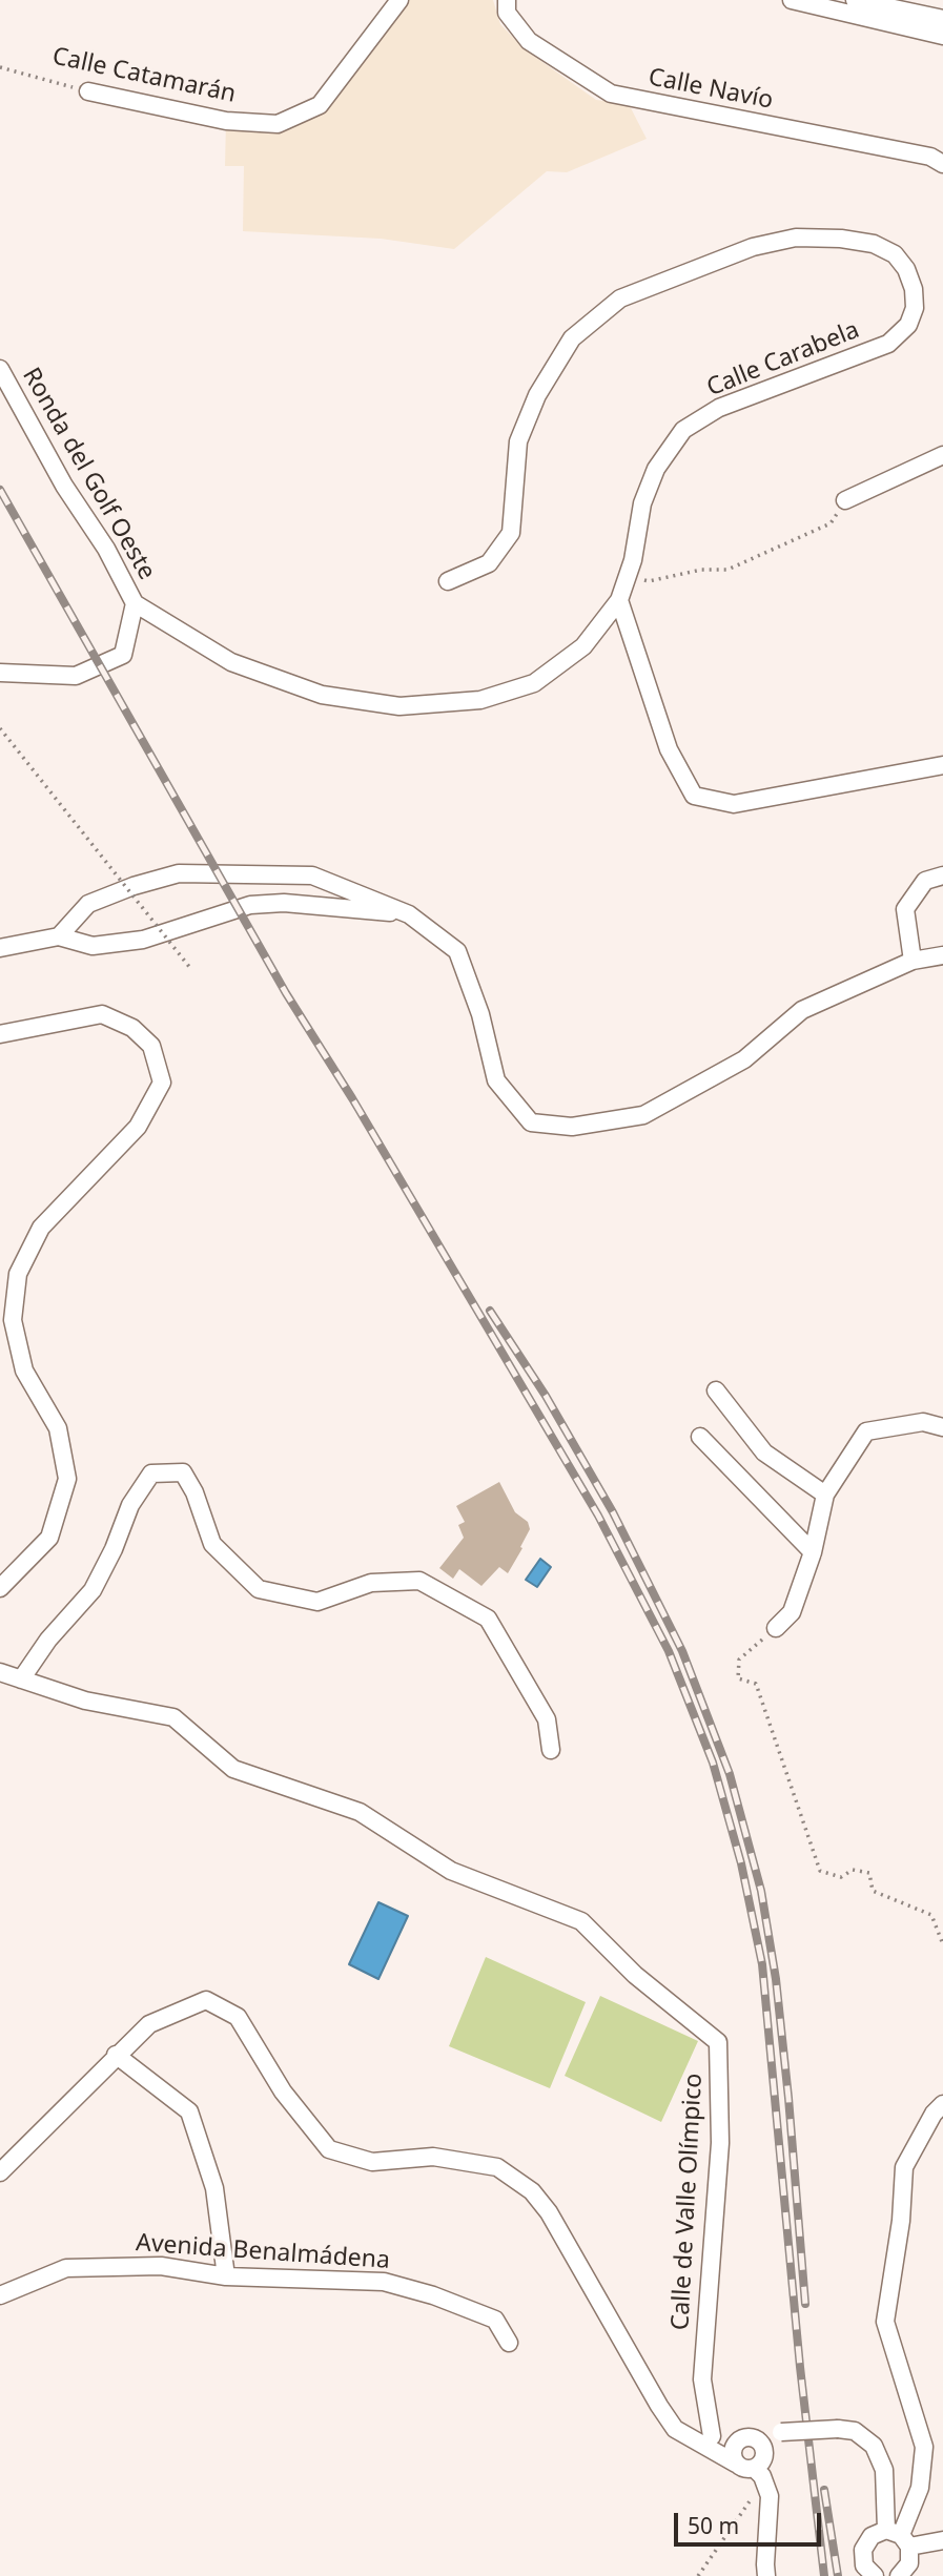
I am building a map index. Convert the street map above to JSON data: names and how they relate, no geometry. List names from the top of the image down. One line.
{"streets":{"street":["Calle Catamarán","Calle Navío","Calle Carabela","Ronda del Golf Oeste","Calle de Valle Olímpico","Avenida Benalmádena"]},"crossings":[["Calle Carabela","Ronda del Golf Oeste"]],"scale_bar":"50 m"}
